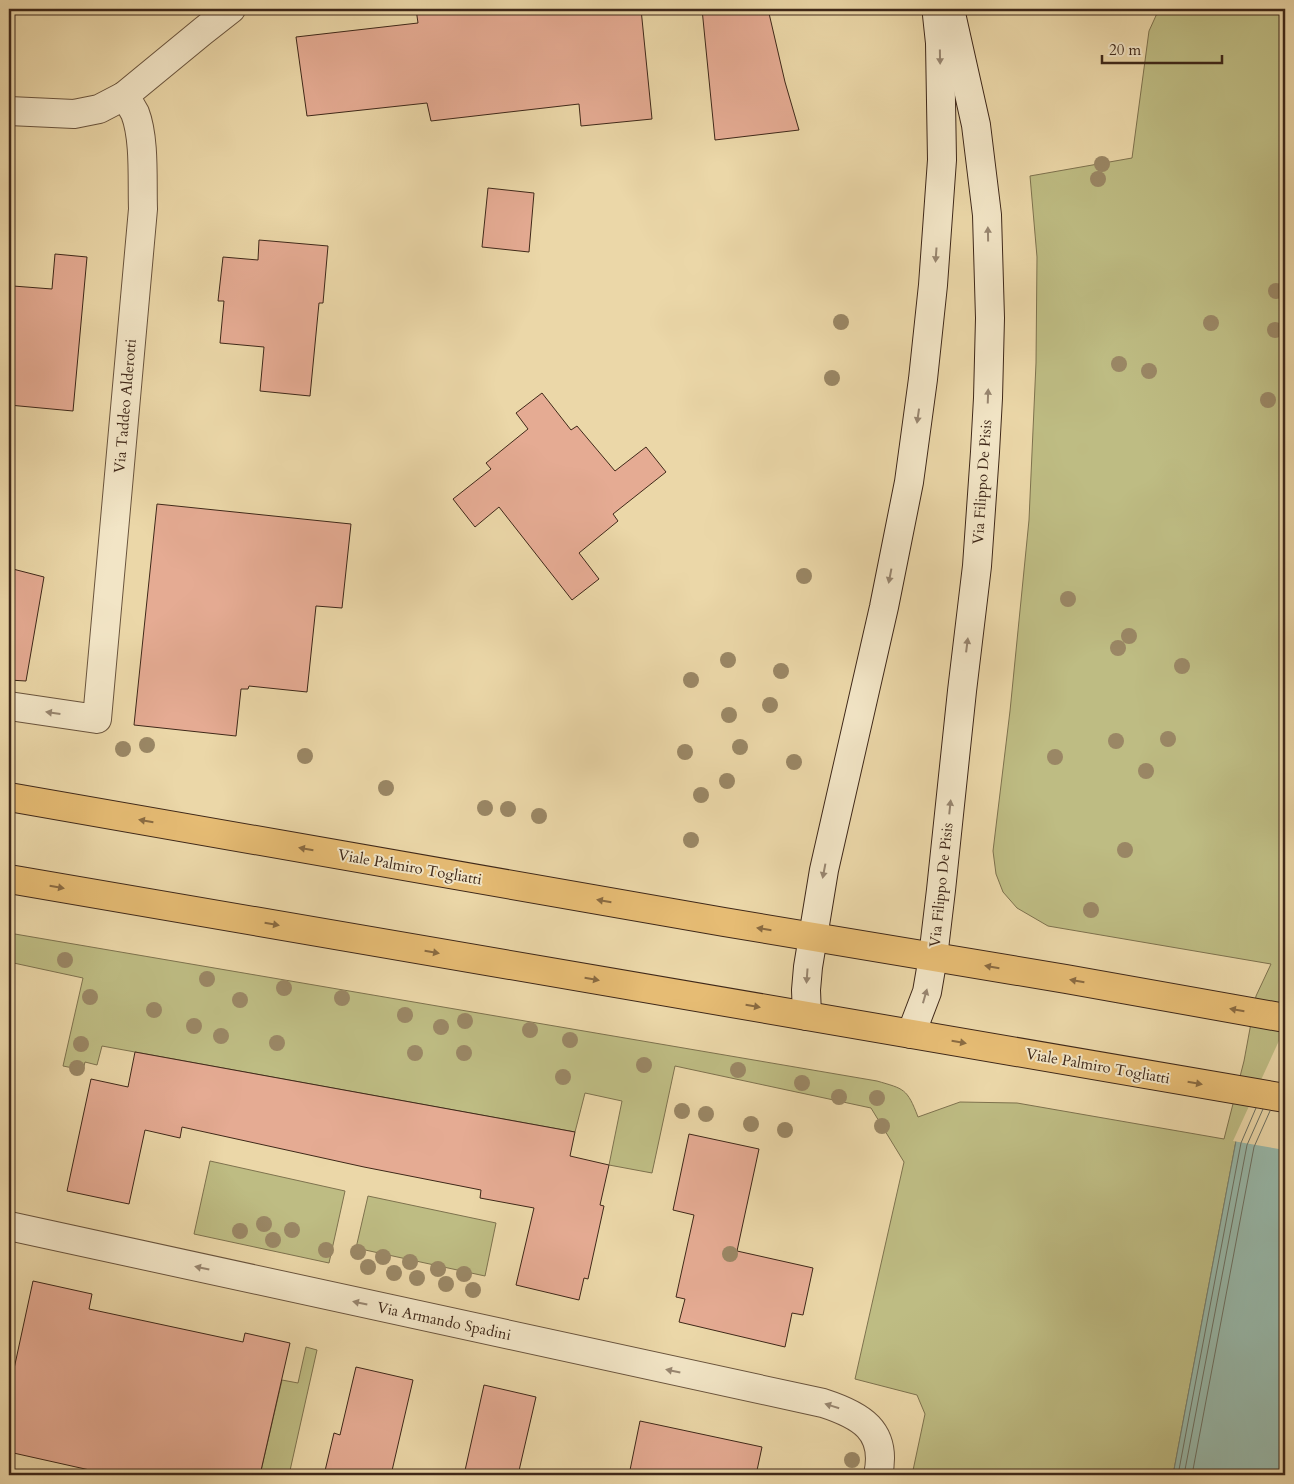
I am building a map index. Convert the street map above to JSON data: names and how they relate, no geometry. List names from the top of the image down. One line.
{"streets":{"main road":["Viale Palmiro Togliatti"],"street":["Via Taddeo Alderotti","Via Filippo De Pisis","Via Armando Spadini"]},"crossings":[["Via Filippo De Pisis","Viale Palmiro Togliatti"]],"one_way":["Via Taddeo Alderotti","Via Armando Spadini"],"scale_bar":"20 m"}
